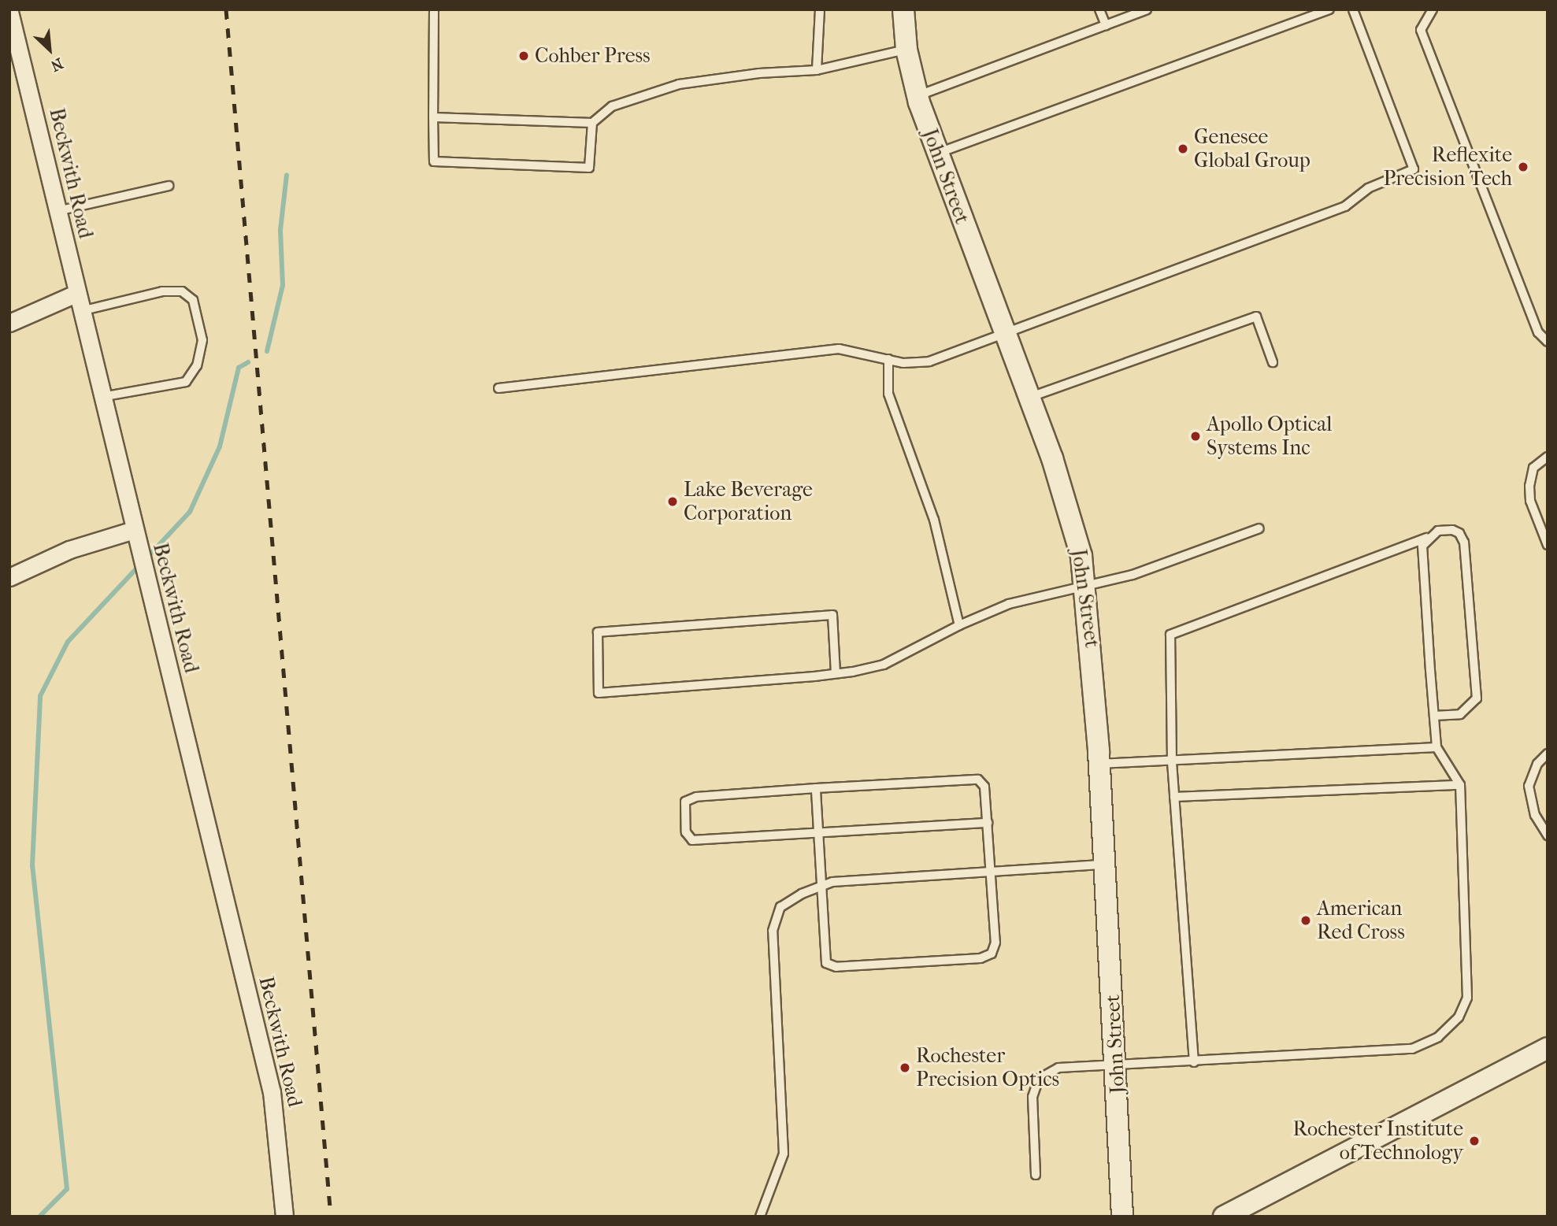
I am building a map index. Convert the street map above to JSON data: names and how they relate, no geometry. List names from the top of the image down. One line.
{"streets":{"street":["Beckwith Road","John Street"]},"places":["Cohber Press","Genesee Global Group","Reflexite Precision Tech","Apollo Optical Systems Inc","Lake Beverage Corporation","American Red Cross","Rochester Precision Optics","Rochester Institute of Technology"],"north":"bottom right"}
